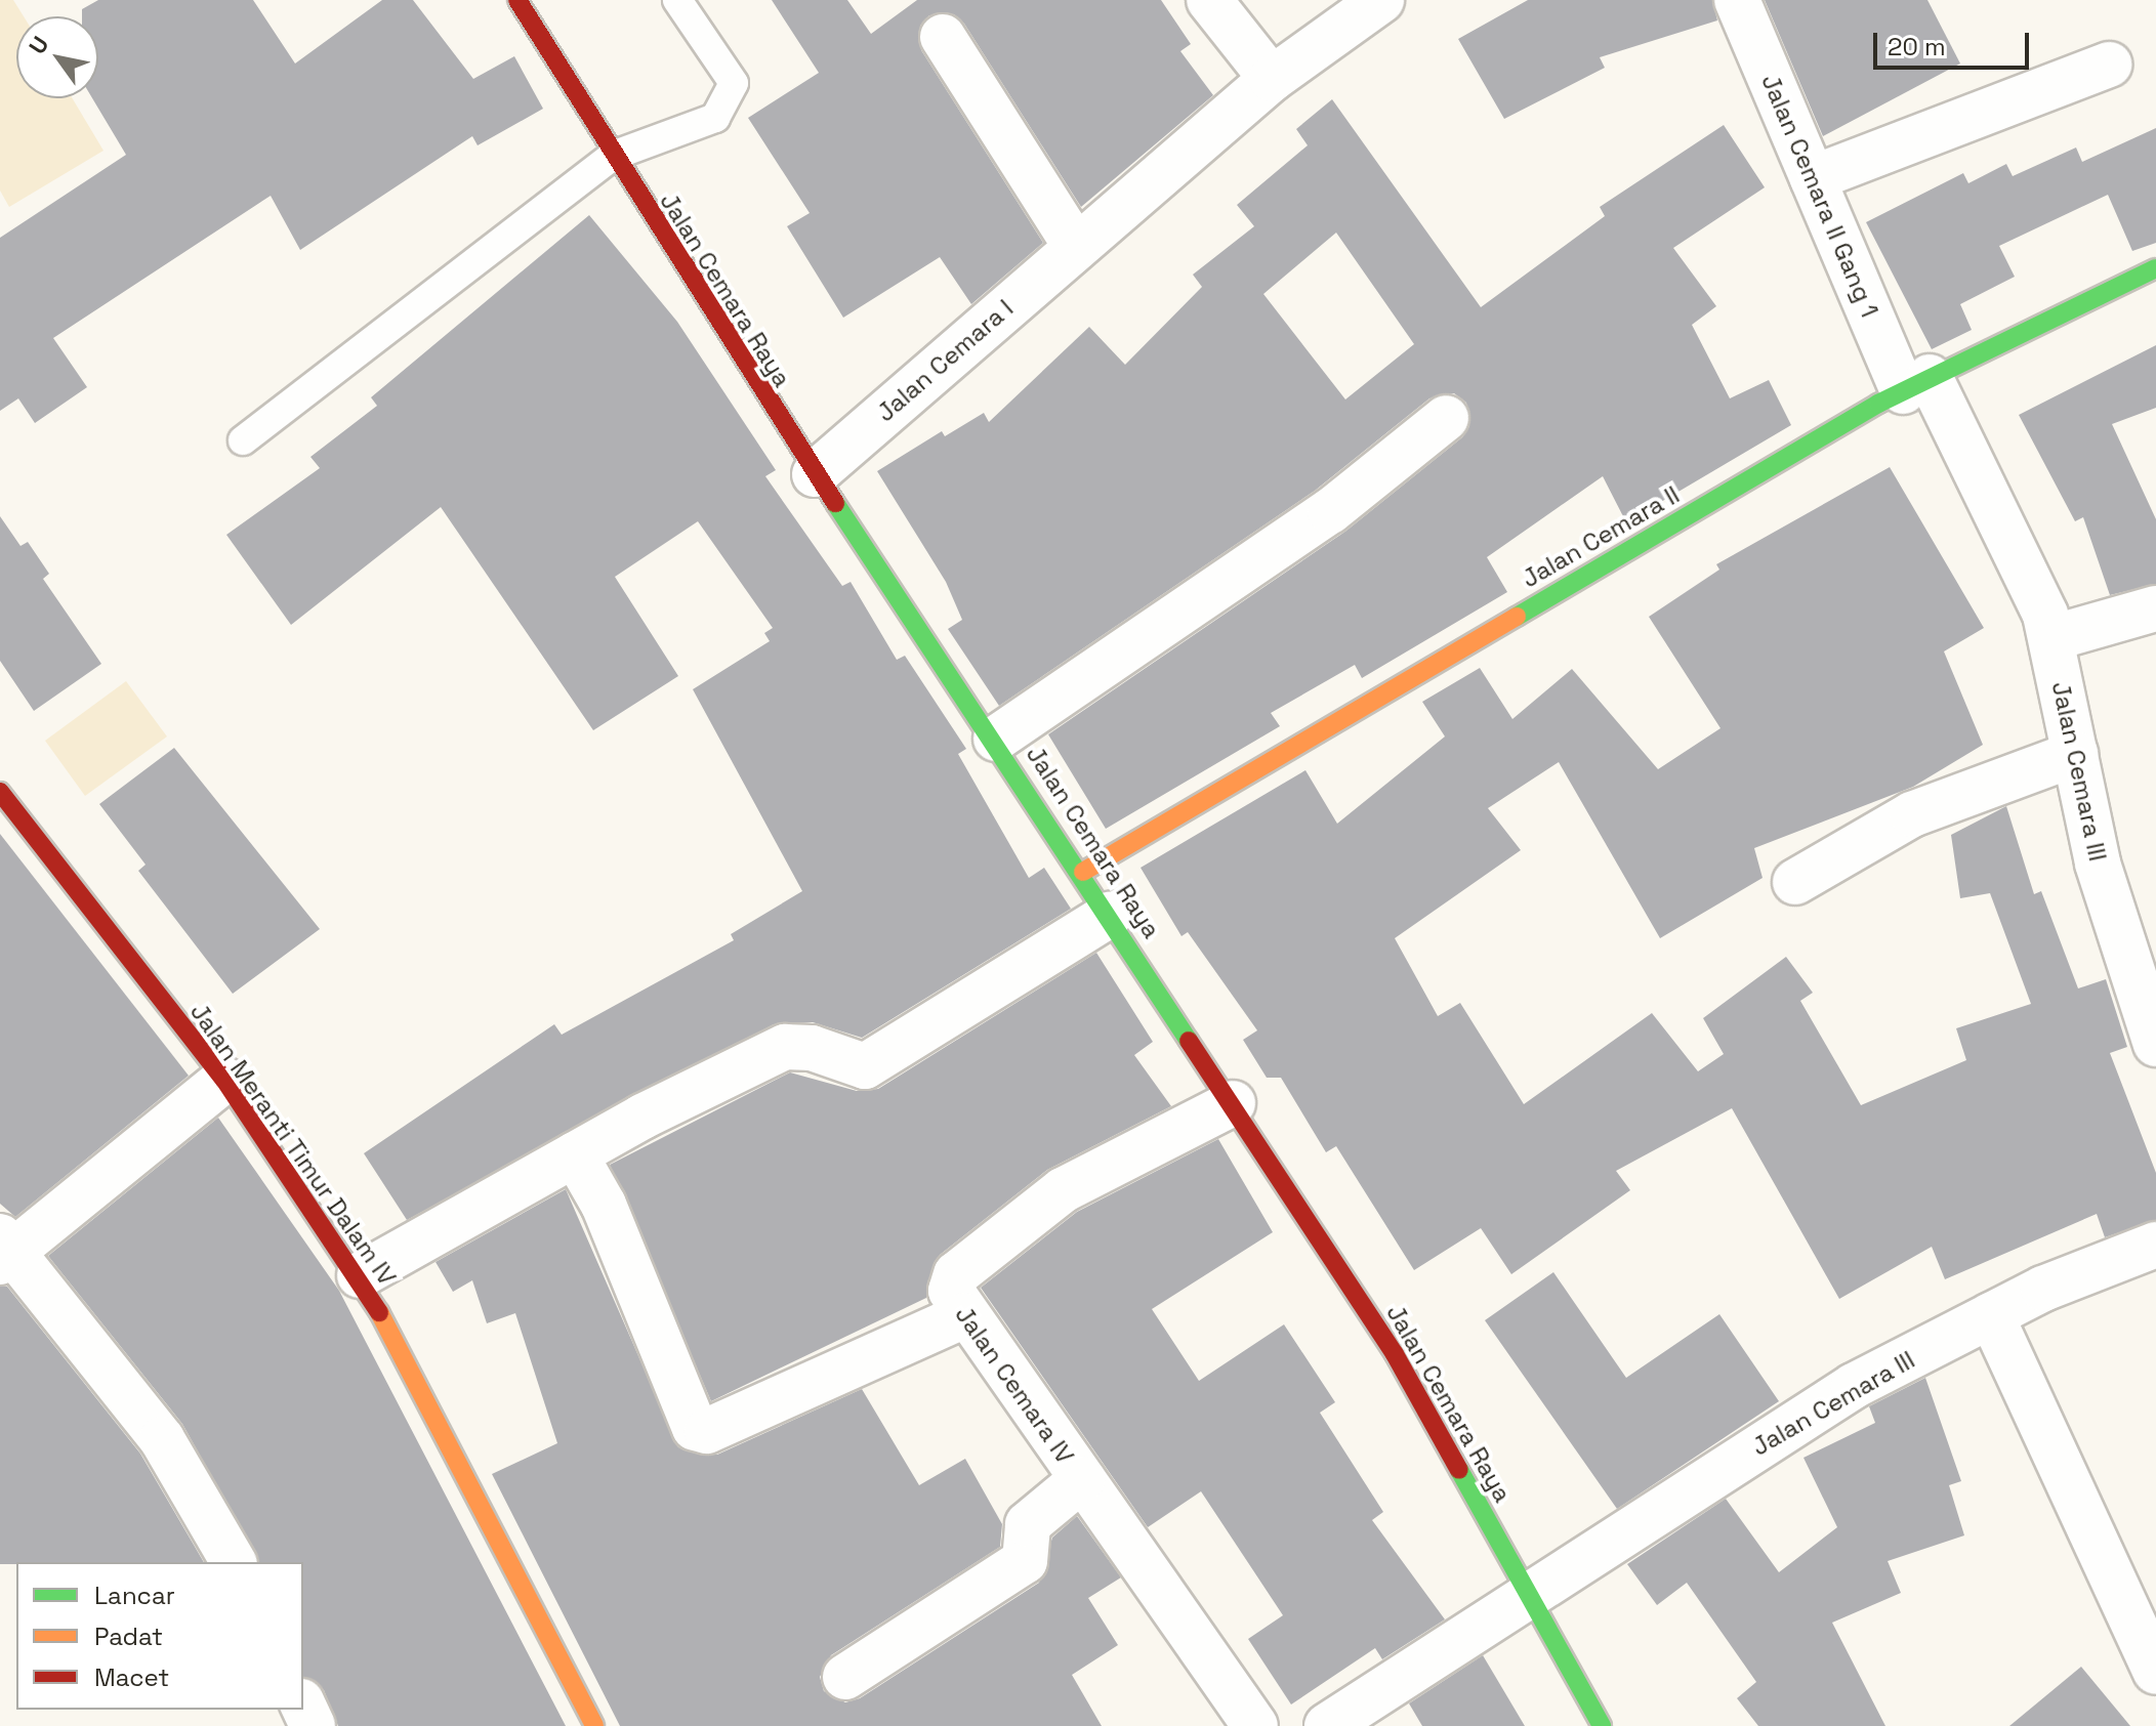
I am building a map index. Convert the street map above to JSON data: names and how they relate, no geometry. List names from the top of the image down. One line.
{"streets":{"street":["Jalan Cemara II Gang 1","Jalan Cemara Raya","Jalan Cemara I","Jalan Cemara II","Jalan Cemara III","Jalan Meranti Timur Dalam IV","Jalan Cemara IV"]},"crossings":[["Jalan Cemara II Gang 1","Jalan Cemara II"],["Jalan Cemara II Gang 1","Jalan Cemara III"],["Jalan Cemara Raya","Jalan Cemara I"],["Jalan Cemara Raya","Jalan Cemara II"],["Jalan Cemara Raya","Jalan Cemara III"],["Jalan Cemara Raya","Jalan Cemara IV"],["Jalan Cemara II","Jalan Cemara III"]],"legend":["Lancar","Padat","Macet"],"scale_bar":"20 m","north":"top left"}
